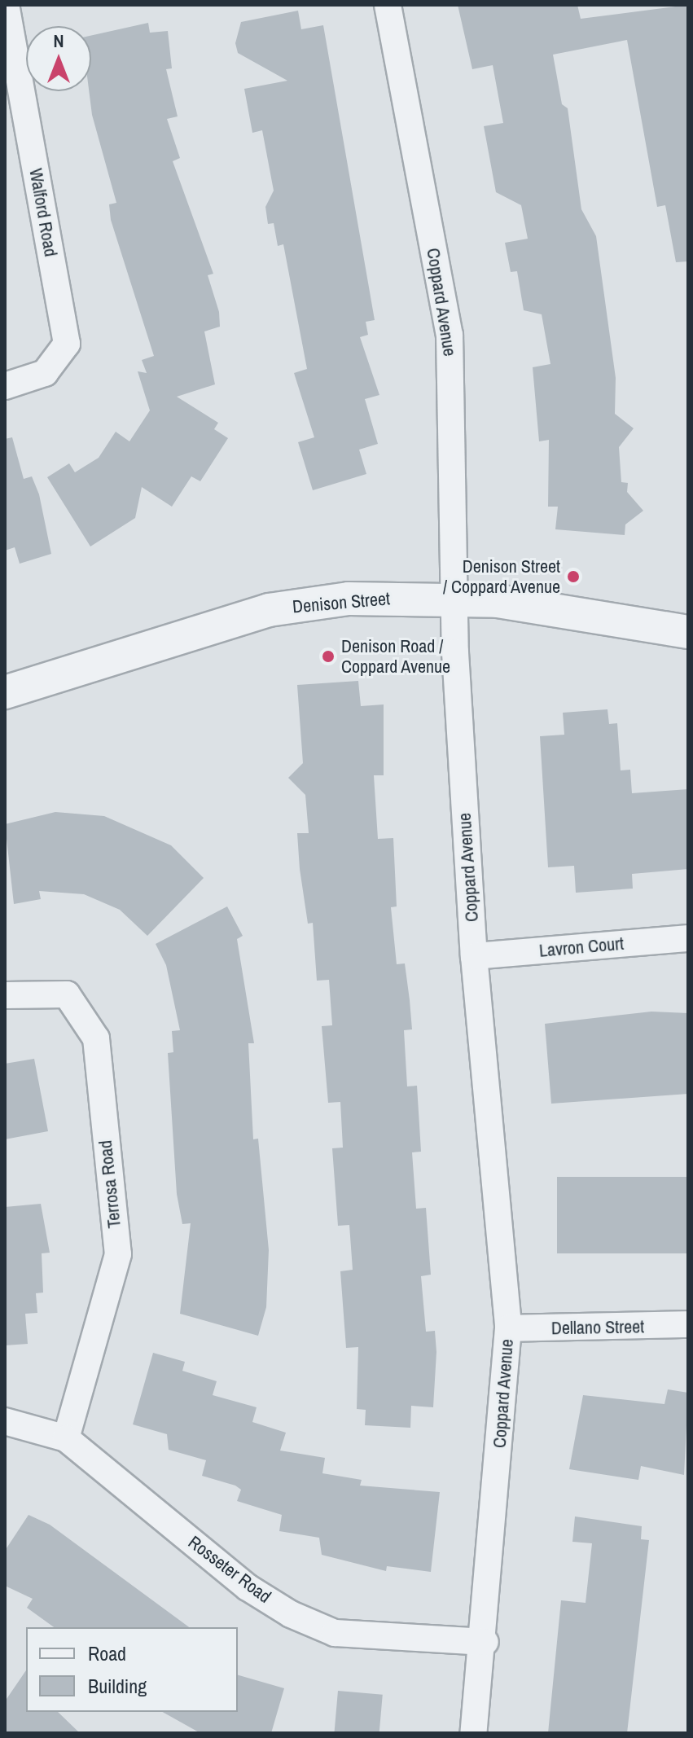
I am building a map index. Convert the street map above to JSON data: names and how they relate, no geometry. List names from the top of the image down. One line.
{"streets":{"street":["Walford Road","Coppard Avenue","Denison Street","Lavron Court","Terrosa Road","Dellano Street","Rosseter Road"]},"crossings":[["Coppard Avenue","Denison Street"],["Coppard Avenue","Lavron Court"],["Coppard Avenue","Dellano Street"],["Coppard Avenue","Rosseter Road"],["Terrosa Road","Rosseter Road"]],"places":["Denison Street / Coppard Avenue","Denison Road / Coppard Avenue"],"legend":["Road","Building"],"north":"top"}
